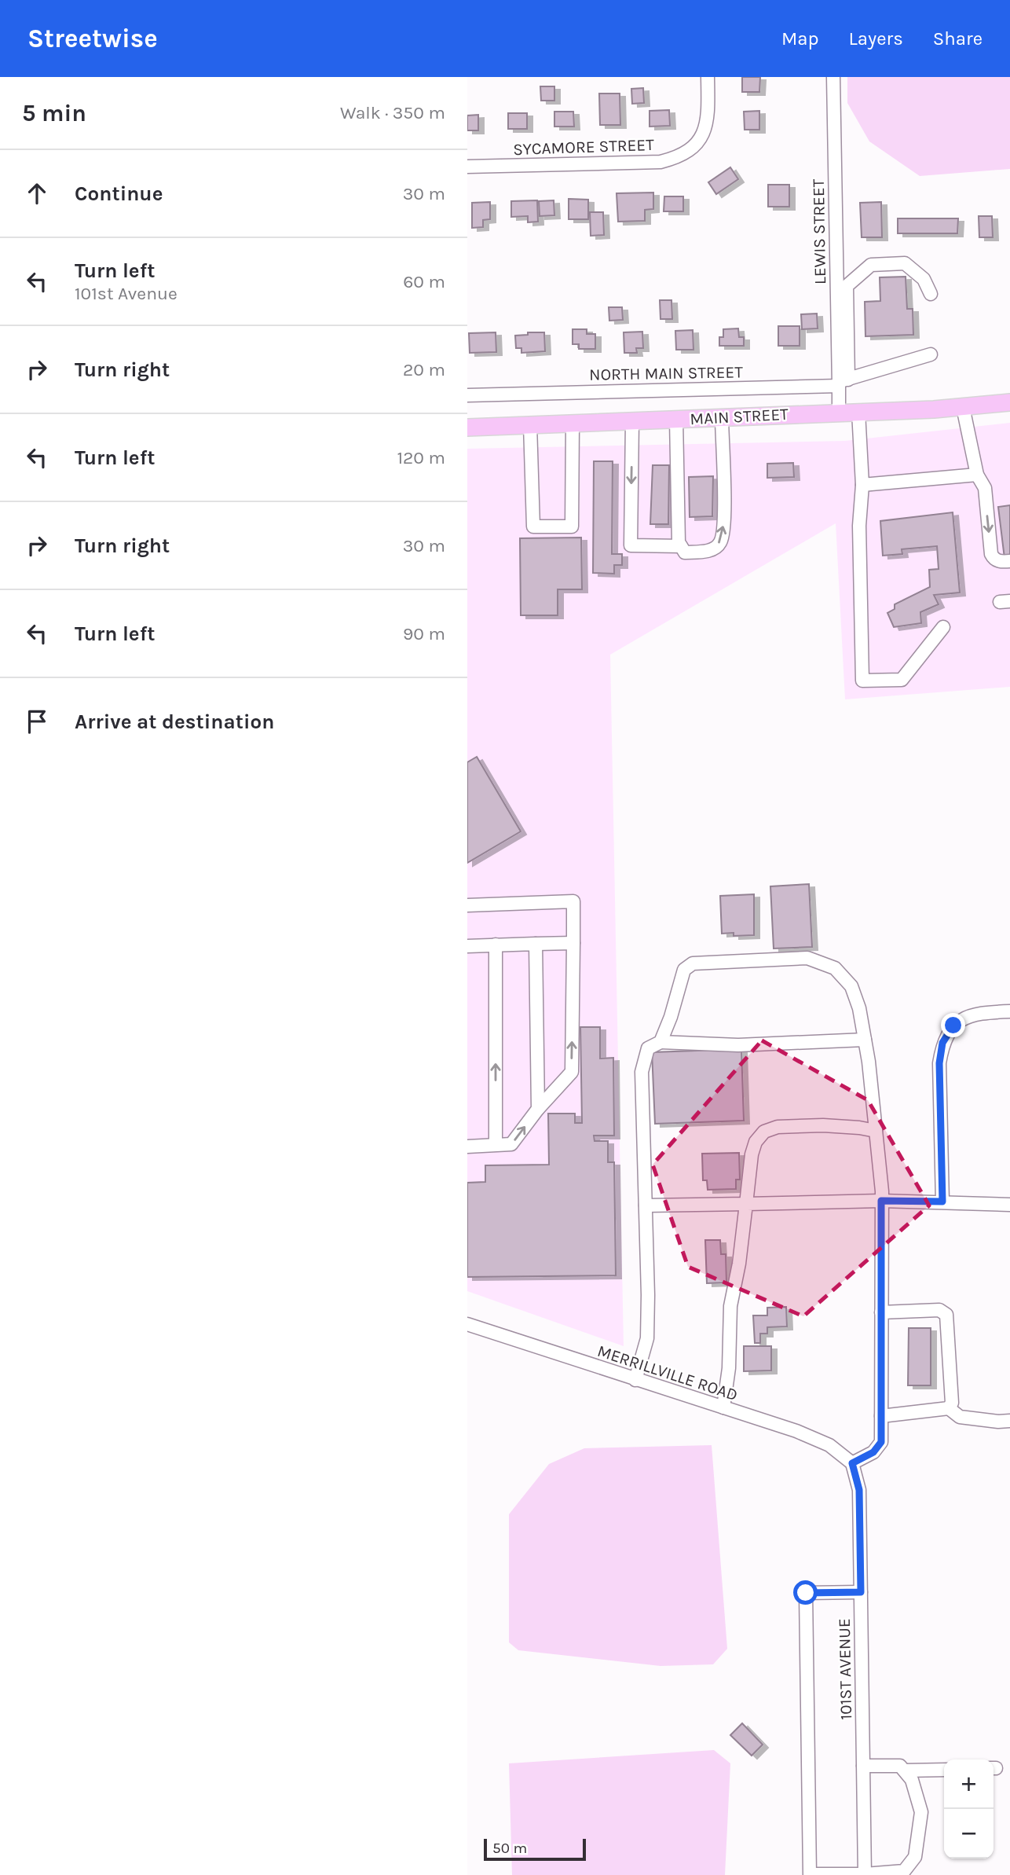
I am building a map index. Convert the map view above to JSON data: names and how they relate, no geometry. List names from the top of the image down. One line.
{"streets":{"main road":["MAIN STREET"],"street":["SYCAMORE STREET","LEWIS STREET","NORTH MAIN STREET","MERRILLVILLE ROAD","101ST AVENUE"]},"crossings":[["LEWIS STREET","NORTH MAIN STREET"],["MERRILLVILLE ROAD","101ST AVENUE"]],"scale_bar":"50 m","page":{"header":"Streetwise","nav":["Map","Layers","Share"],"heading":["5 min","Walk · 350 m"],"list":[["Continue","30 m"],["Turn left","101st Avenue","60 m"],["Turn right","20 m"],["Turn left","120 m"],["Turn right","30 m"],["Turn left","90 m"],"Arrive at destination"],"map_buttons":["+","−"],"scale":"50 m"}}
